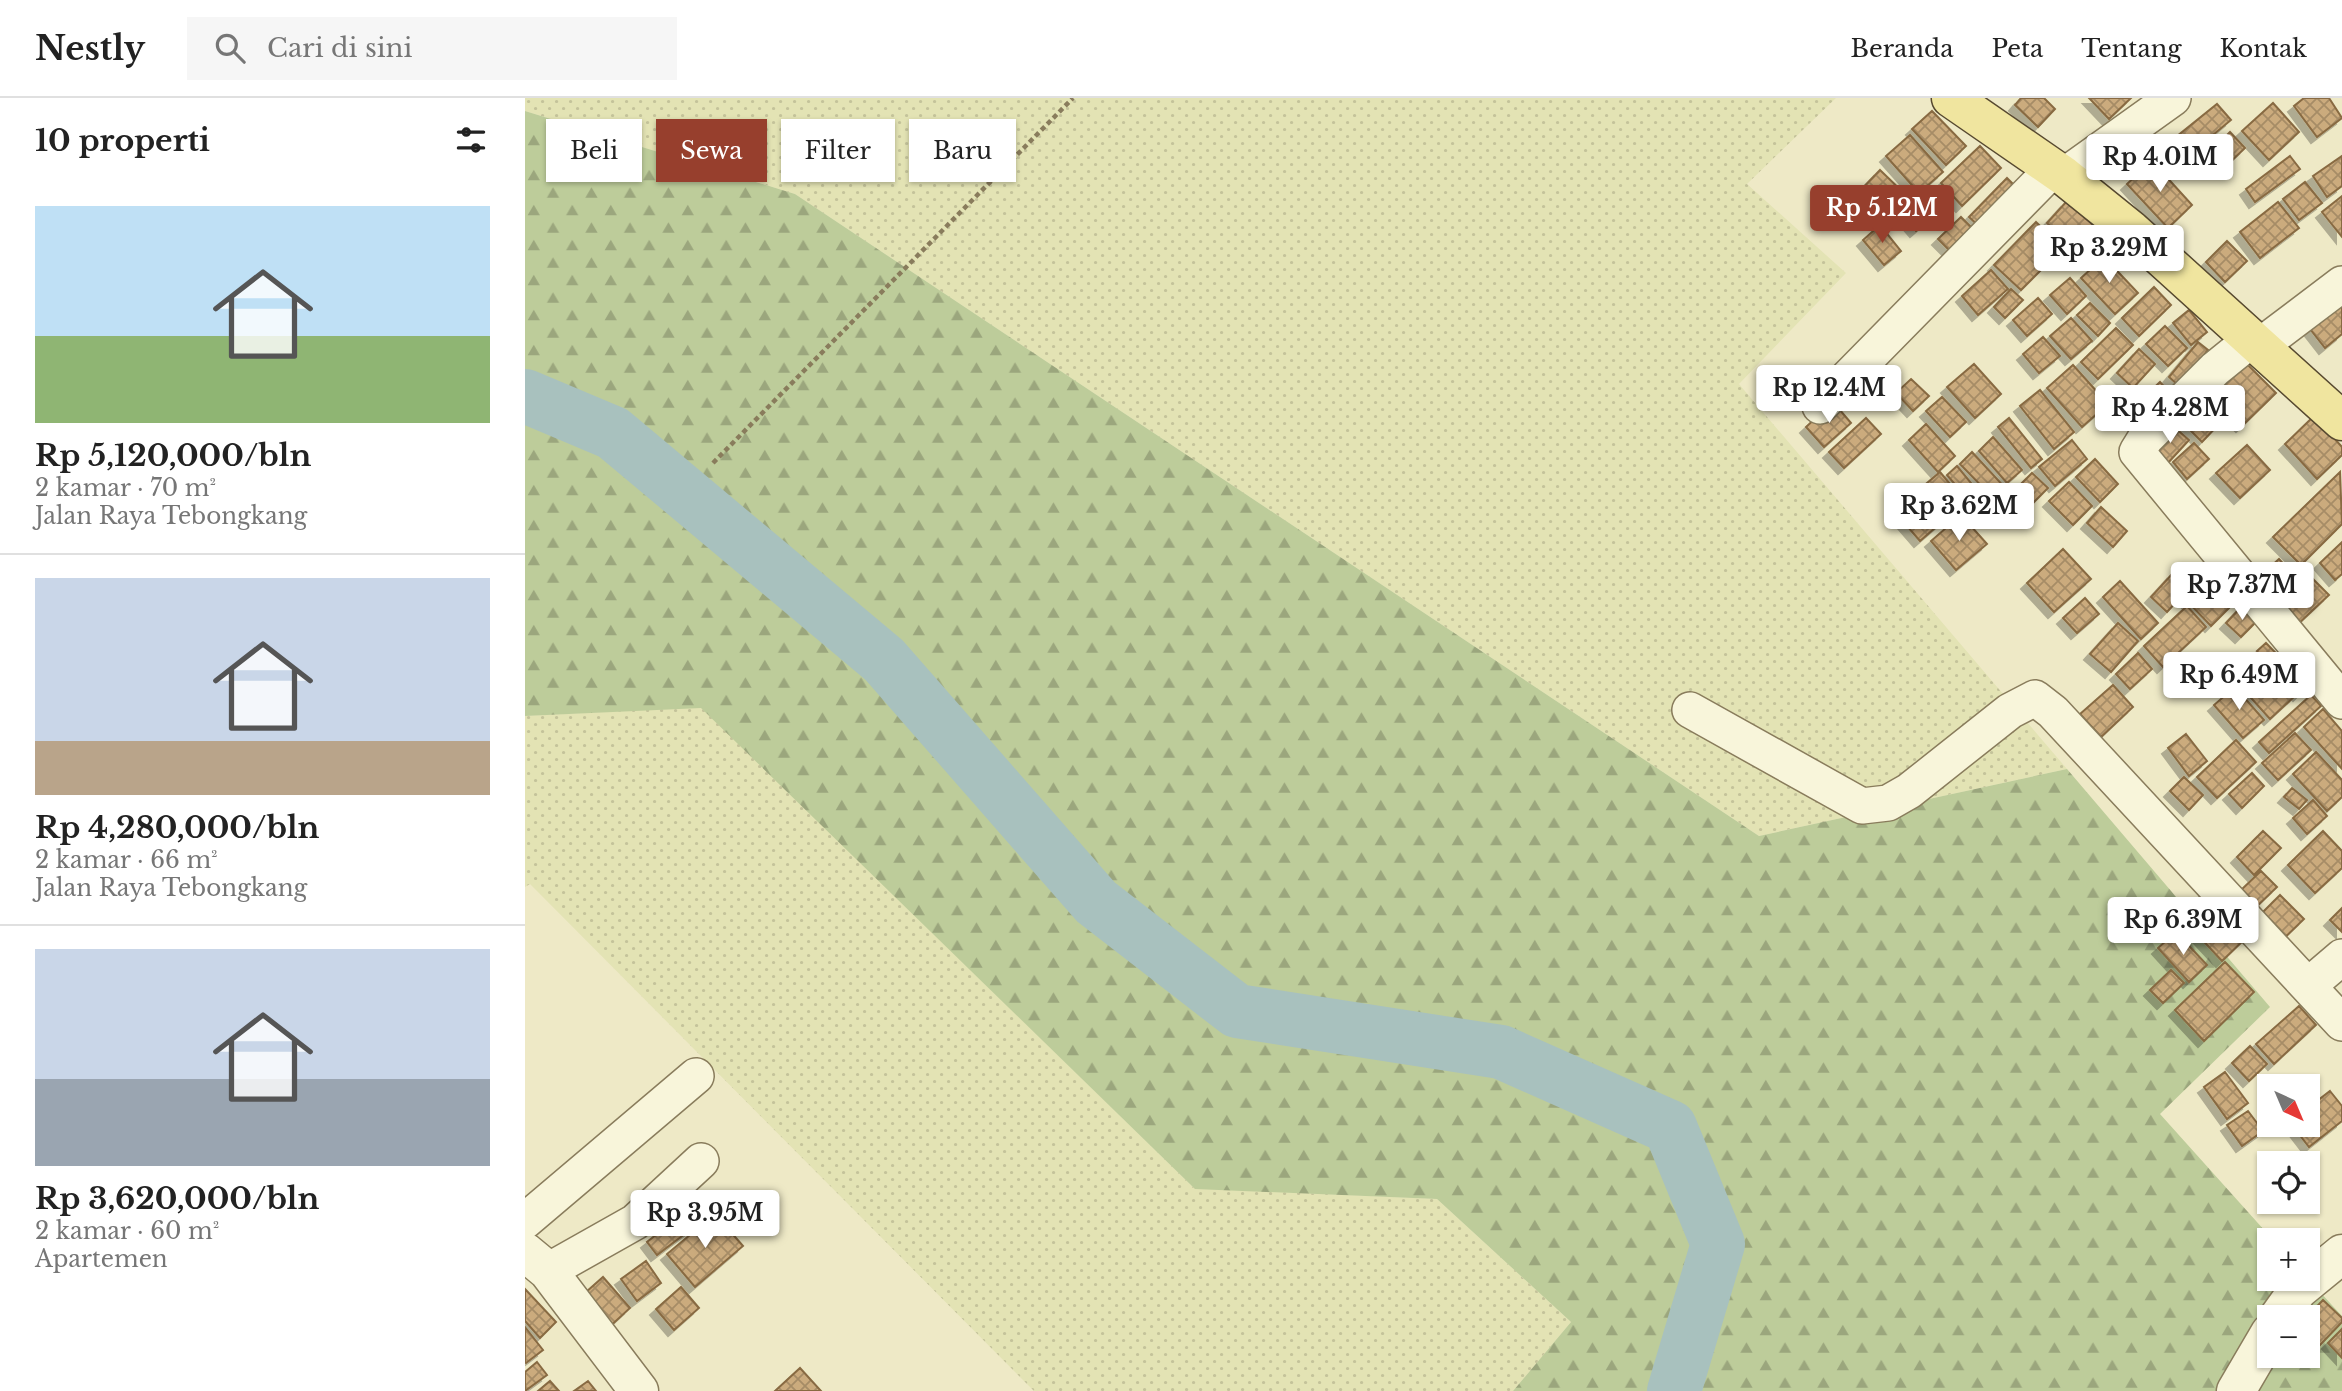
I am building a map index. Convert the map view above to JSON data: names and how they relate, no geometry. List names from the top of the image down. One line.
{"north":"bottom right","page":{"header":"Nestly","search":"Cari di sini","nav":["Beranda","Peta","Tentang","Kontak"],"heading":"10 properti","chip":["Beli","Sewa","Filter","Baru"],"price":["Rp 4.01M","Rp 5.12M","Rp 3.29M","Rp 12.4M","Rp 4.28M","Rp 3.62M","Rp 7.37M","Rp 6.49M","Rp 6.39M","Rp 3.95M"],"list":[{"name":"Rp 5,120,000/bln","note":"2 kamar · 70 m² · Jalan Raya Tebongkang"},{"name":"Rp 4,280,000/bln","note":"2 kamar · 66 m² · Jalan Raya Tebongkang"},{"name":"Rp 3,620,000/bln","note":"2 kamar · 60 m² · Apartemen"}],"map_buttons":["+","−"]}}
